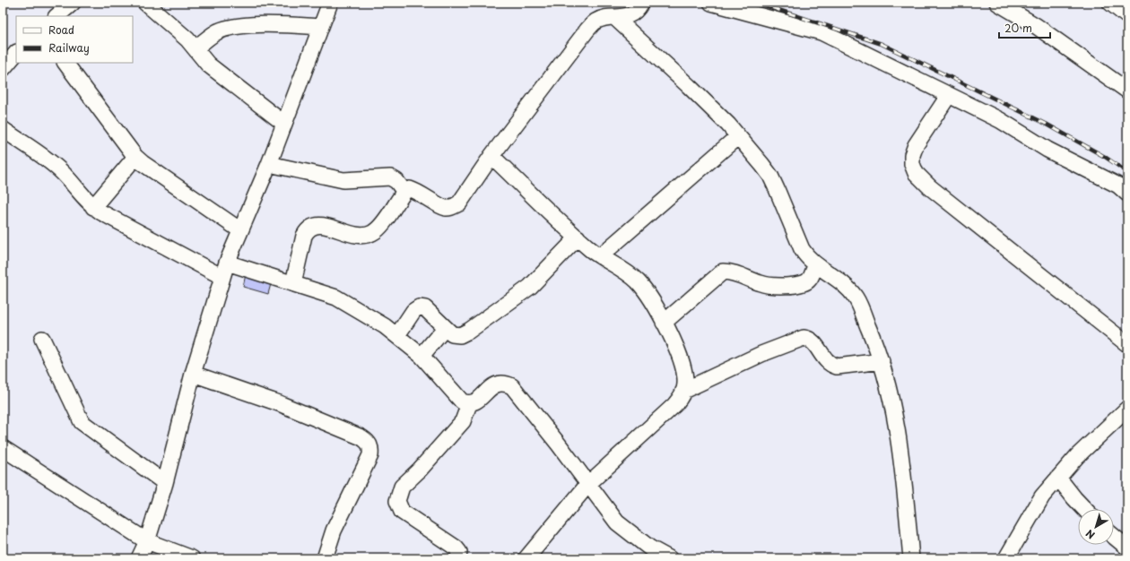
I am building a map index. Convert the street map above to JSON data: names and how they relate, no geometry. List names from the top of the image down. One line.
{"legend":["Road","Railway"],"scale_bar":"20 m","north":"bottom left"}
